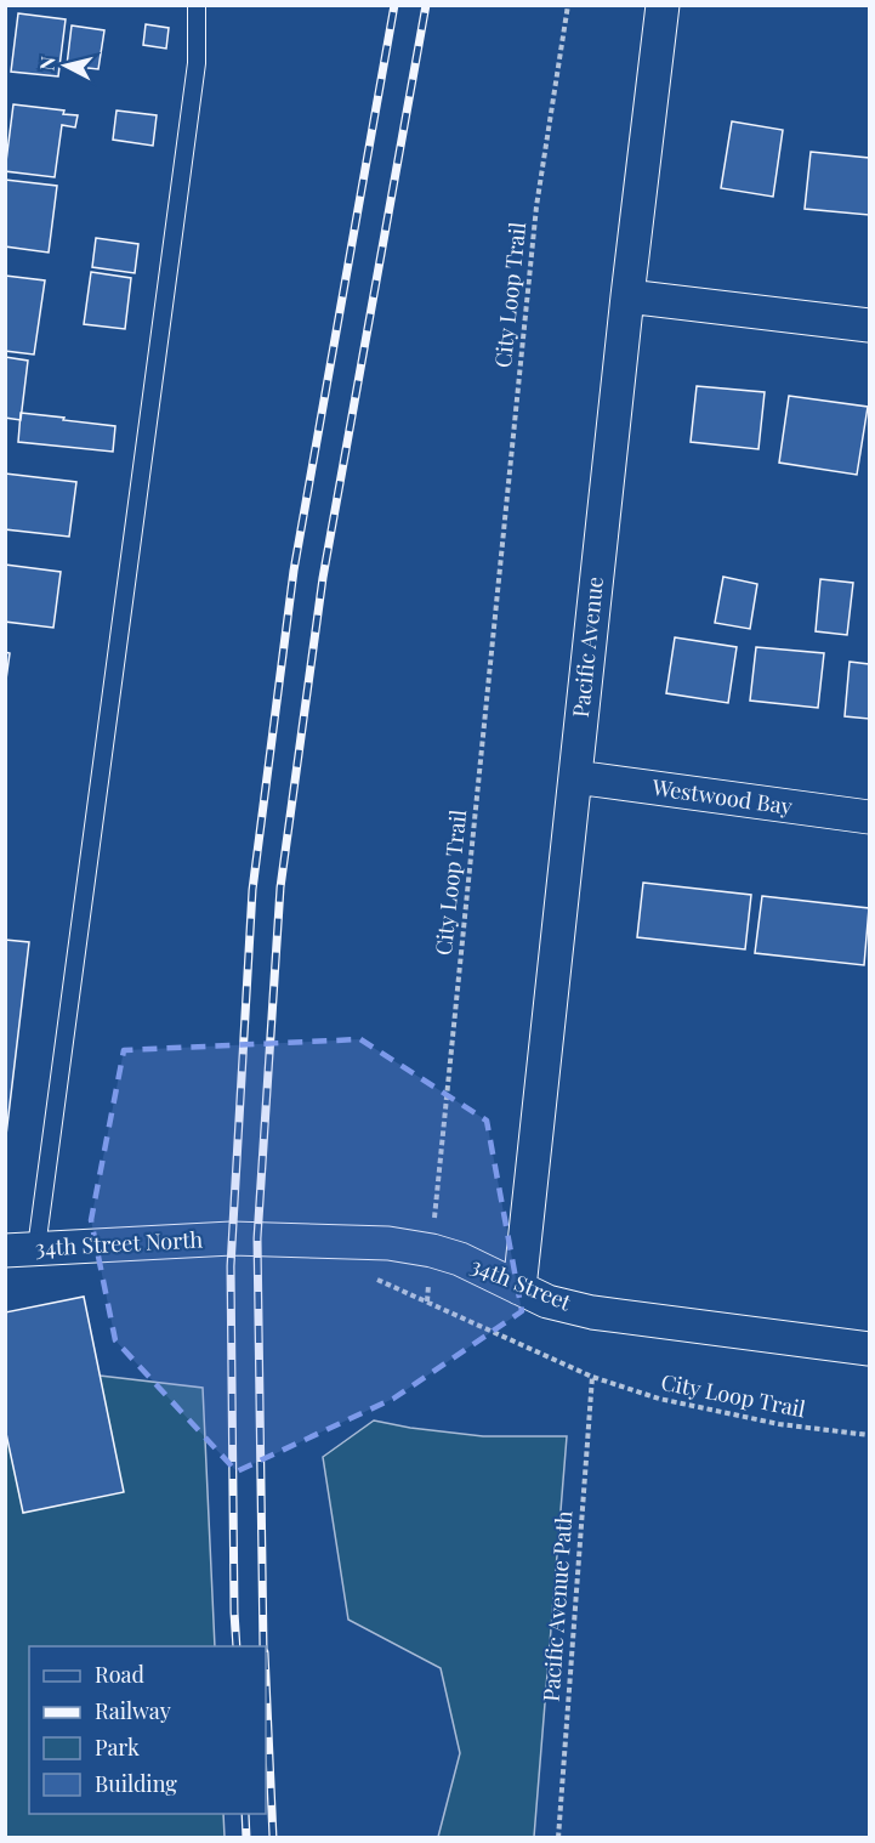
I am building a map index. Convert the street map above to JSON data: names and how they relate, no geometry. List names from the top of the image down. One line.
{"streets":{"street":["Pacific Avenue","Westwood Bay","34th Street North","34th Street"],"path":["City Loop Trail","Pacific Avenue Path"]},"crossings":[["City Loop Trail","34th Street"],["City Loop Trail","Pacific Avenue Path"],["Pacific Avenue","Westwood Bay"],["Pacific Avenue","34th Street"],["34th Street North","34th Street"]],"legend":["Road","Railway","Park","Building"],"north":"left"}
